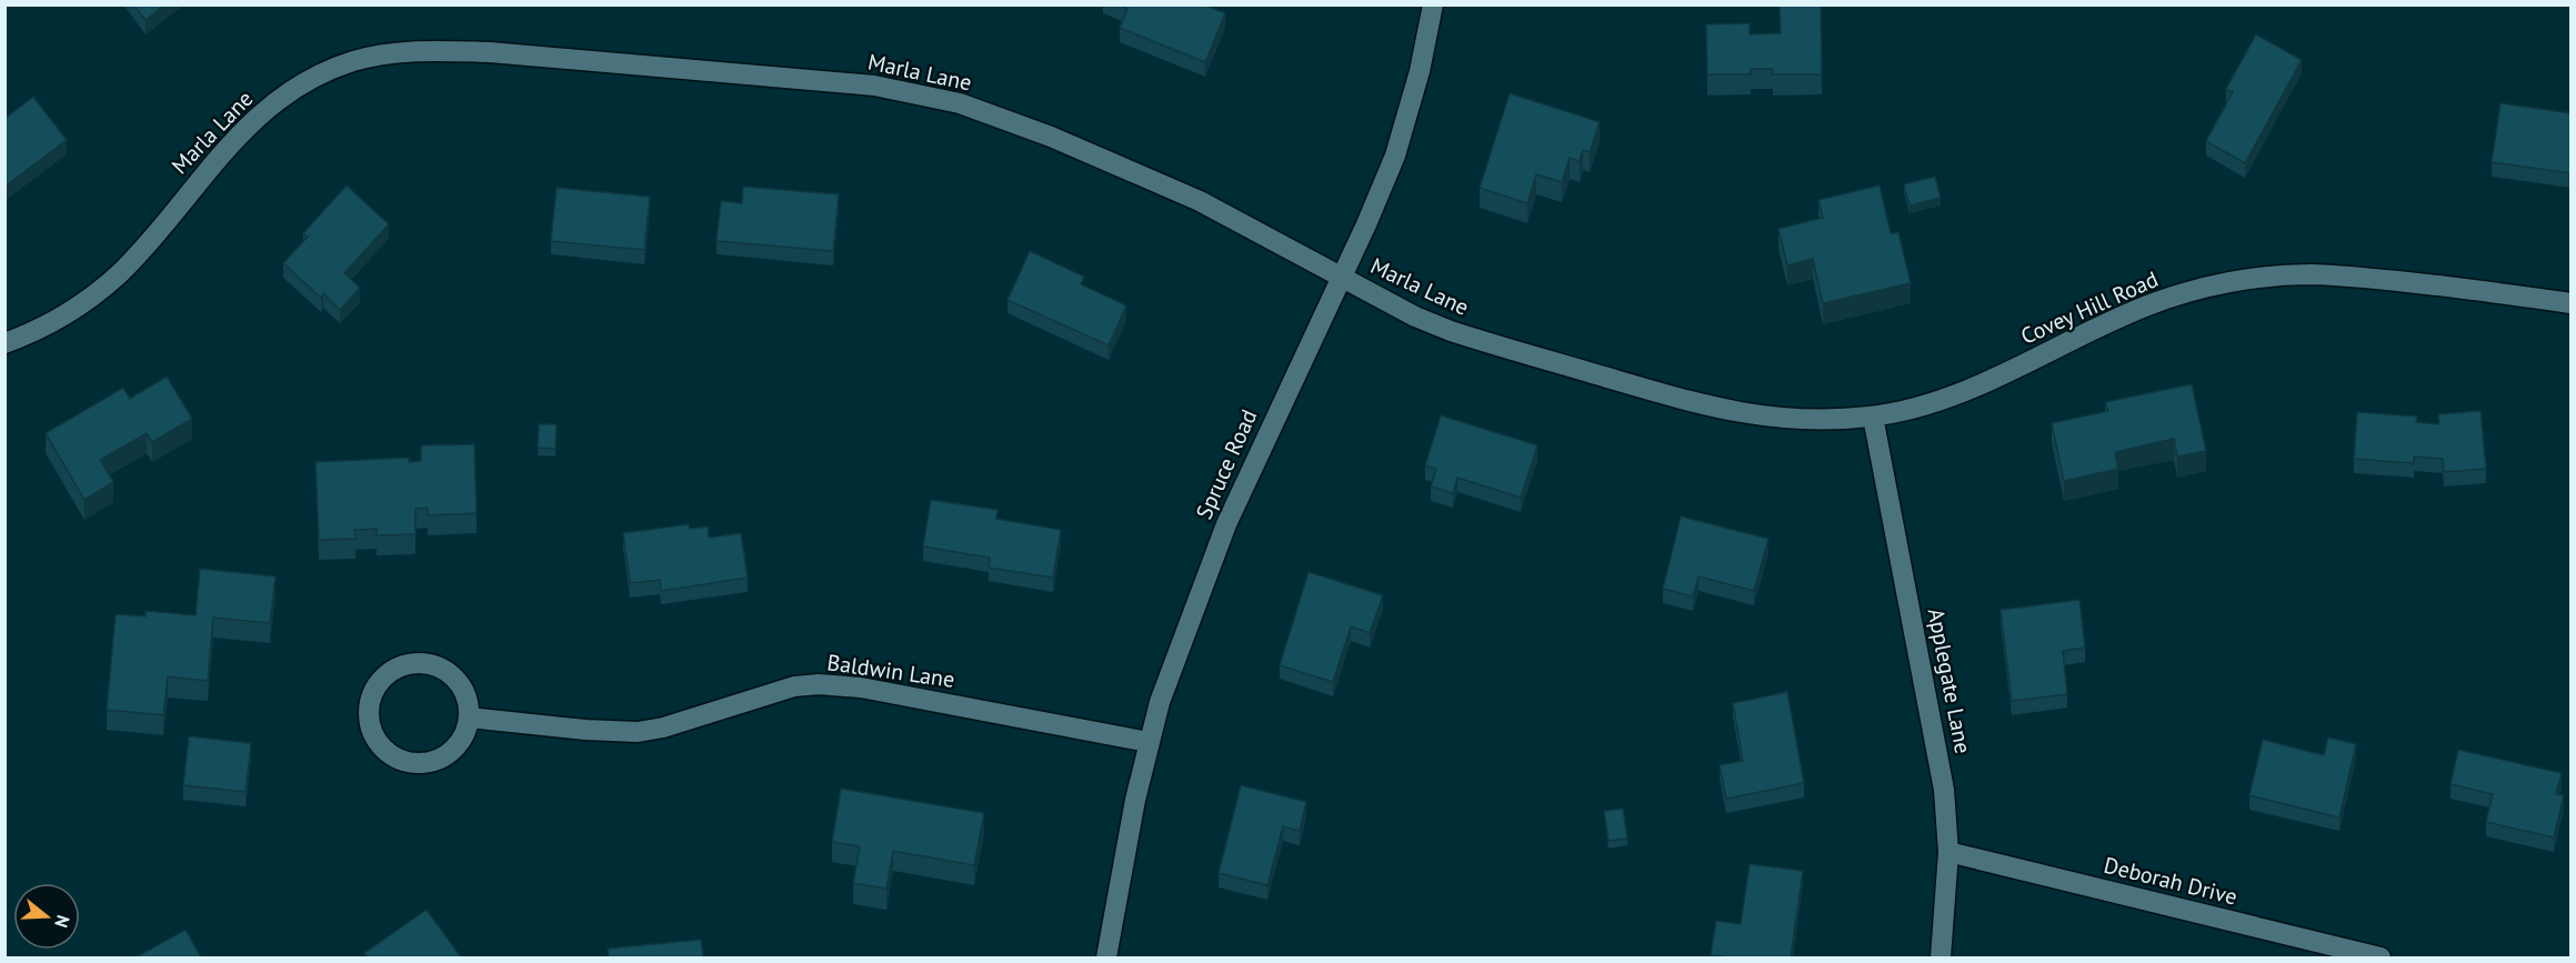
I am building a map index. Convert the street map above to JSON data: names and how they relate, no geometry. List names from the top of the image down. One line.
{"streets":{"street":["Marla Lane","Covey Hill Road","Spruce Road","Baldwin Lane","Applegate Lane","Deborah Drive"]},"crossings":[["Marla Lane","Covey Hill Road"],["Marla Lane","Spruce Road"],["Marla Lane","Applegate Lane"],["Covey Hill Road","Applegate Lane"],["Spruce Road","Baldwin Lane"],["Applegate Lane","Deborah Drive"]],"north":"right"}
